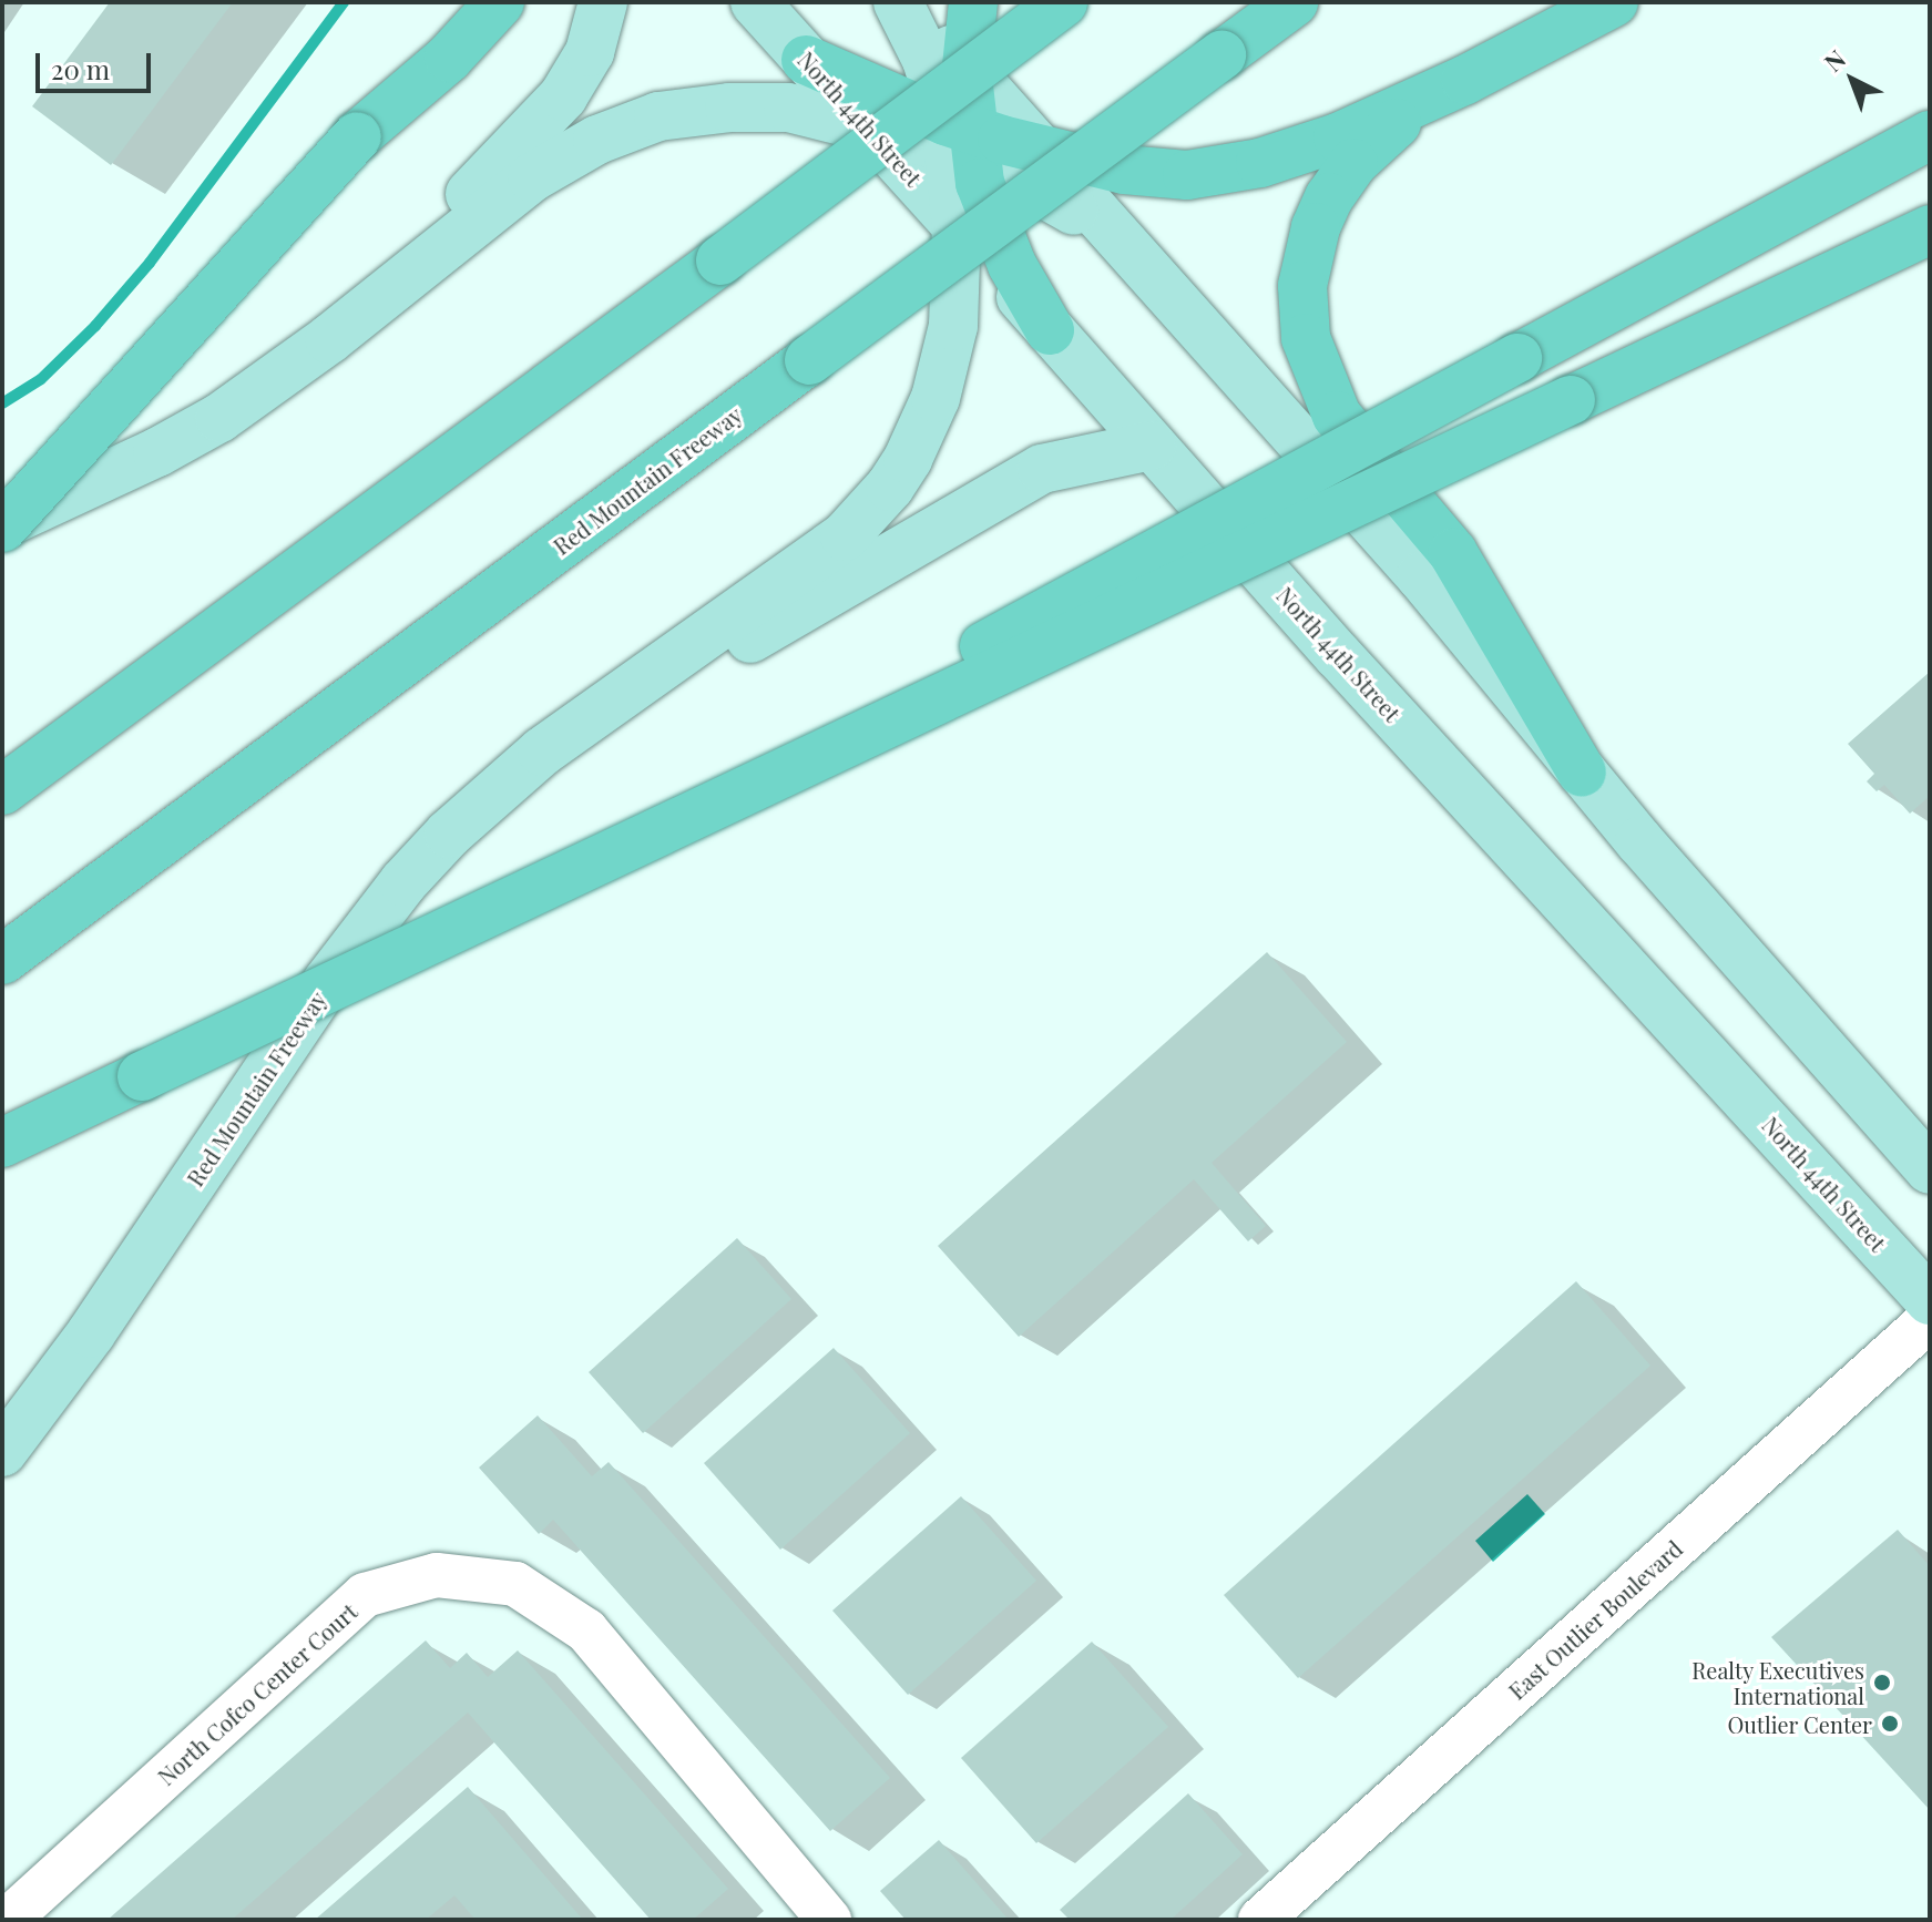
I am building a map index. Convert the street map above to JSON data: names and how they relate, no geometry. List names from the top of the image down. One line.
{"streets":{"highway":["Red Mountain Freeway"],"main road":["North 44th Street"],"street":["East Outlier Boulevard","North Cofco Center Court"]},"places":["Realty Executives International","Outlier Center"],"scale_bar":"20 m","north":"top left"}
